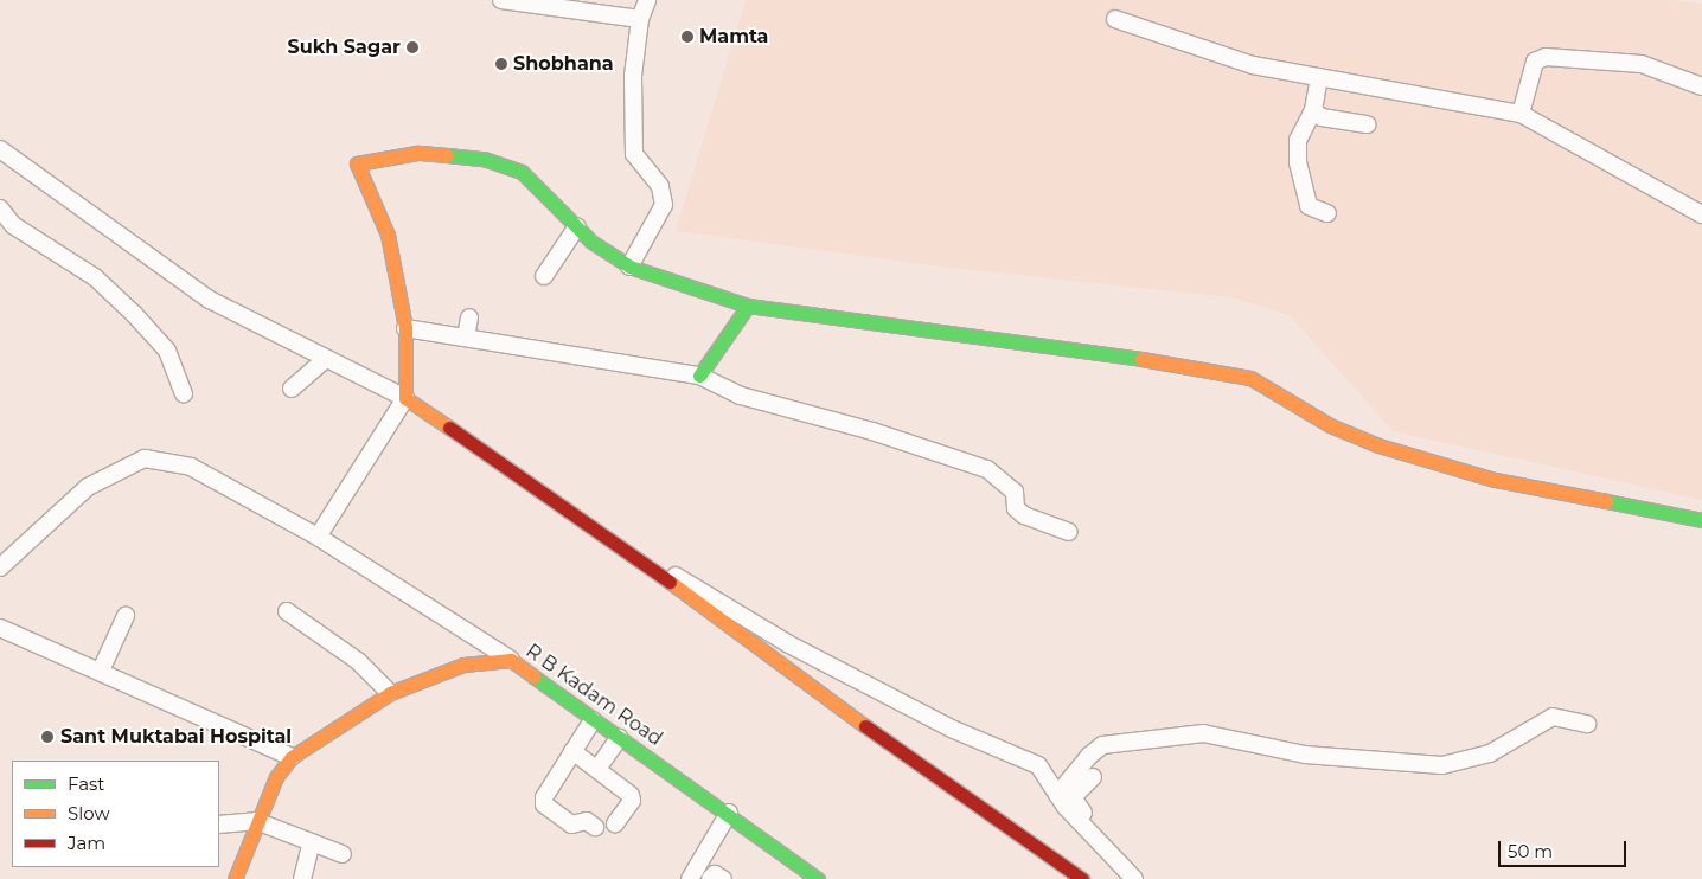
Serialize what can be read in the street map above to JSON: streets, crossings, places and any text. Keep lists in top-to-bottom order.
{
  "streets": {
    "street": ["R B Kadam Road"]
  },
  "places": [
    "Mamta",
    "Sukh Sagar",
    "Shobhana",
    "Sant Muktabai Hospital"
  ],
  "legend": ["Fast", "Slow", "Jam"],
  "scale_bar": "50 m"
}
